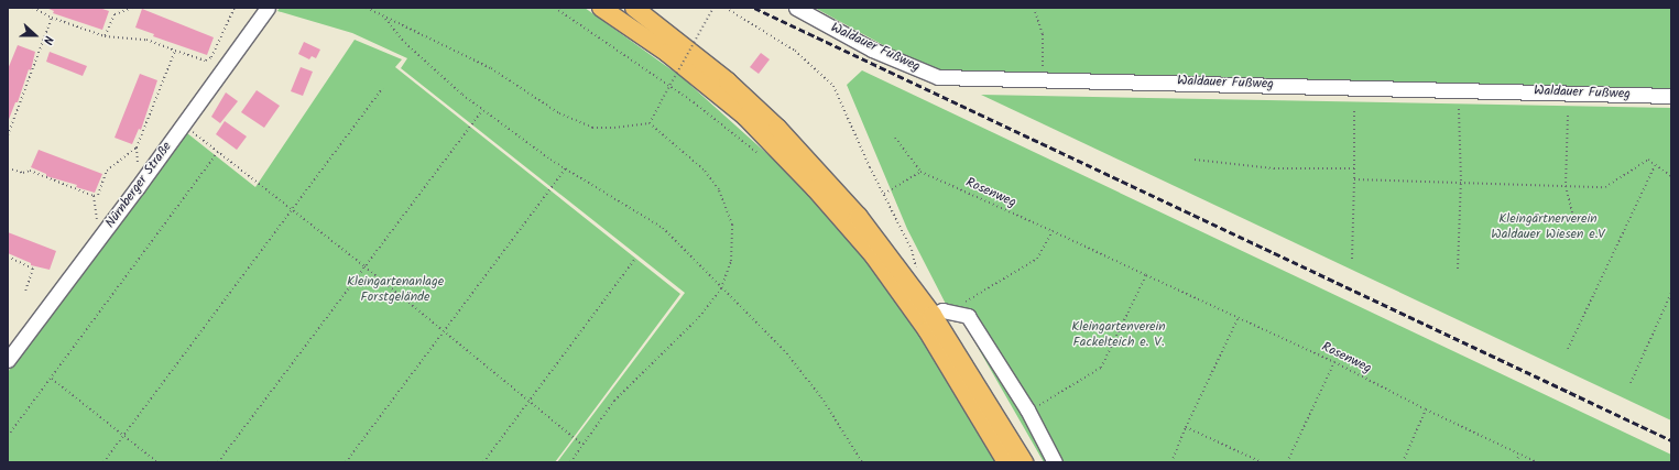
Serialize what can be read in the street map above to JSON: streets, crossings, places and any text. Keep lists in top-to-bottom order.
{
  "streets": {
    "street": ["Waldauer Fußweg", "Nürnberger Straße"],
    "path": ["Rosenweg"]
  },
  "parks": ["Kleingärtnerverein Waldauer Wiesen e.V", "Kleingartenanlage Forstgelände", "Kleingartenverein Fackelteich e. V."],
  "north": "right"
}
